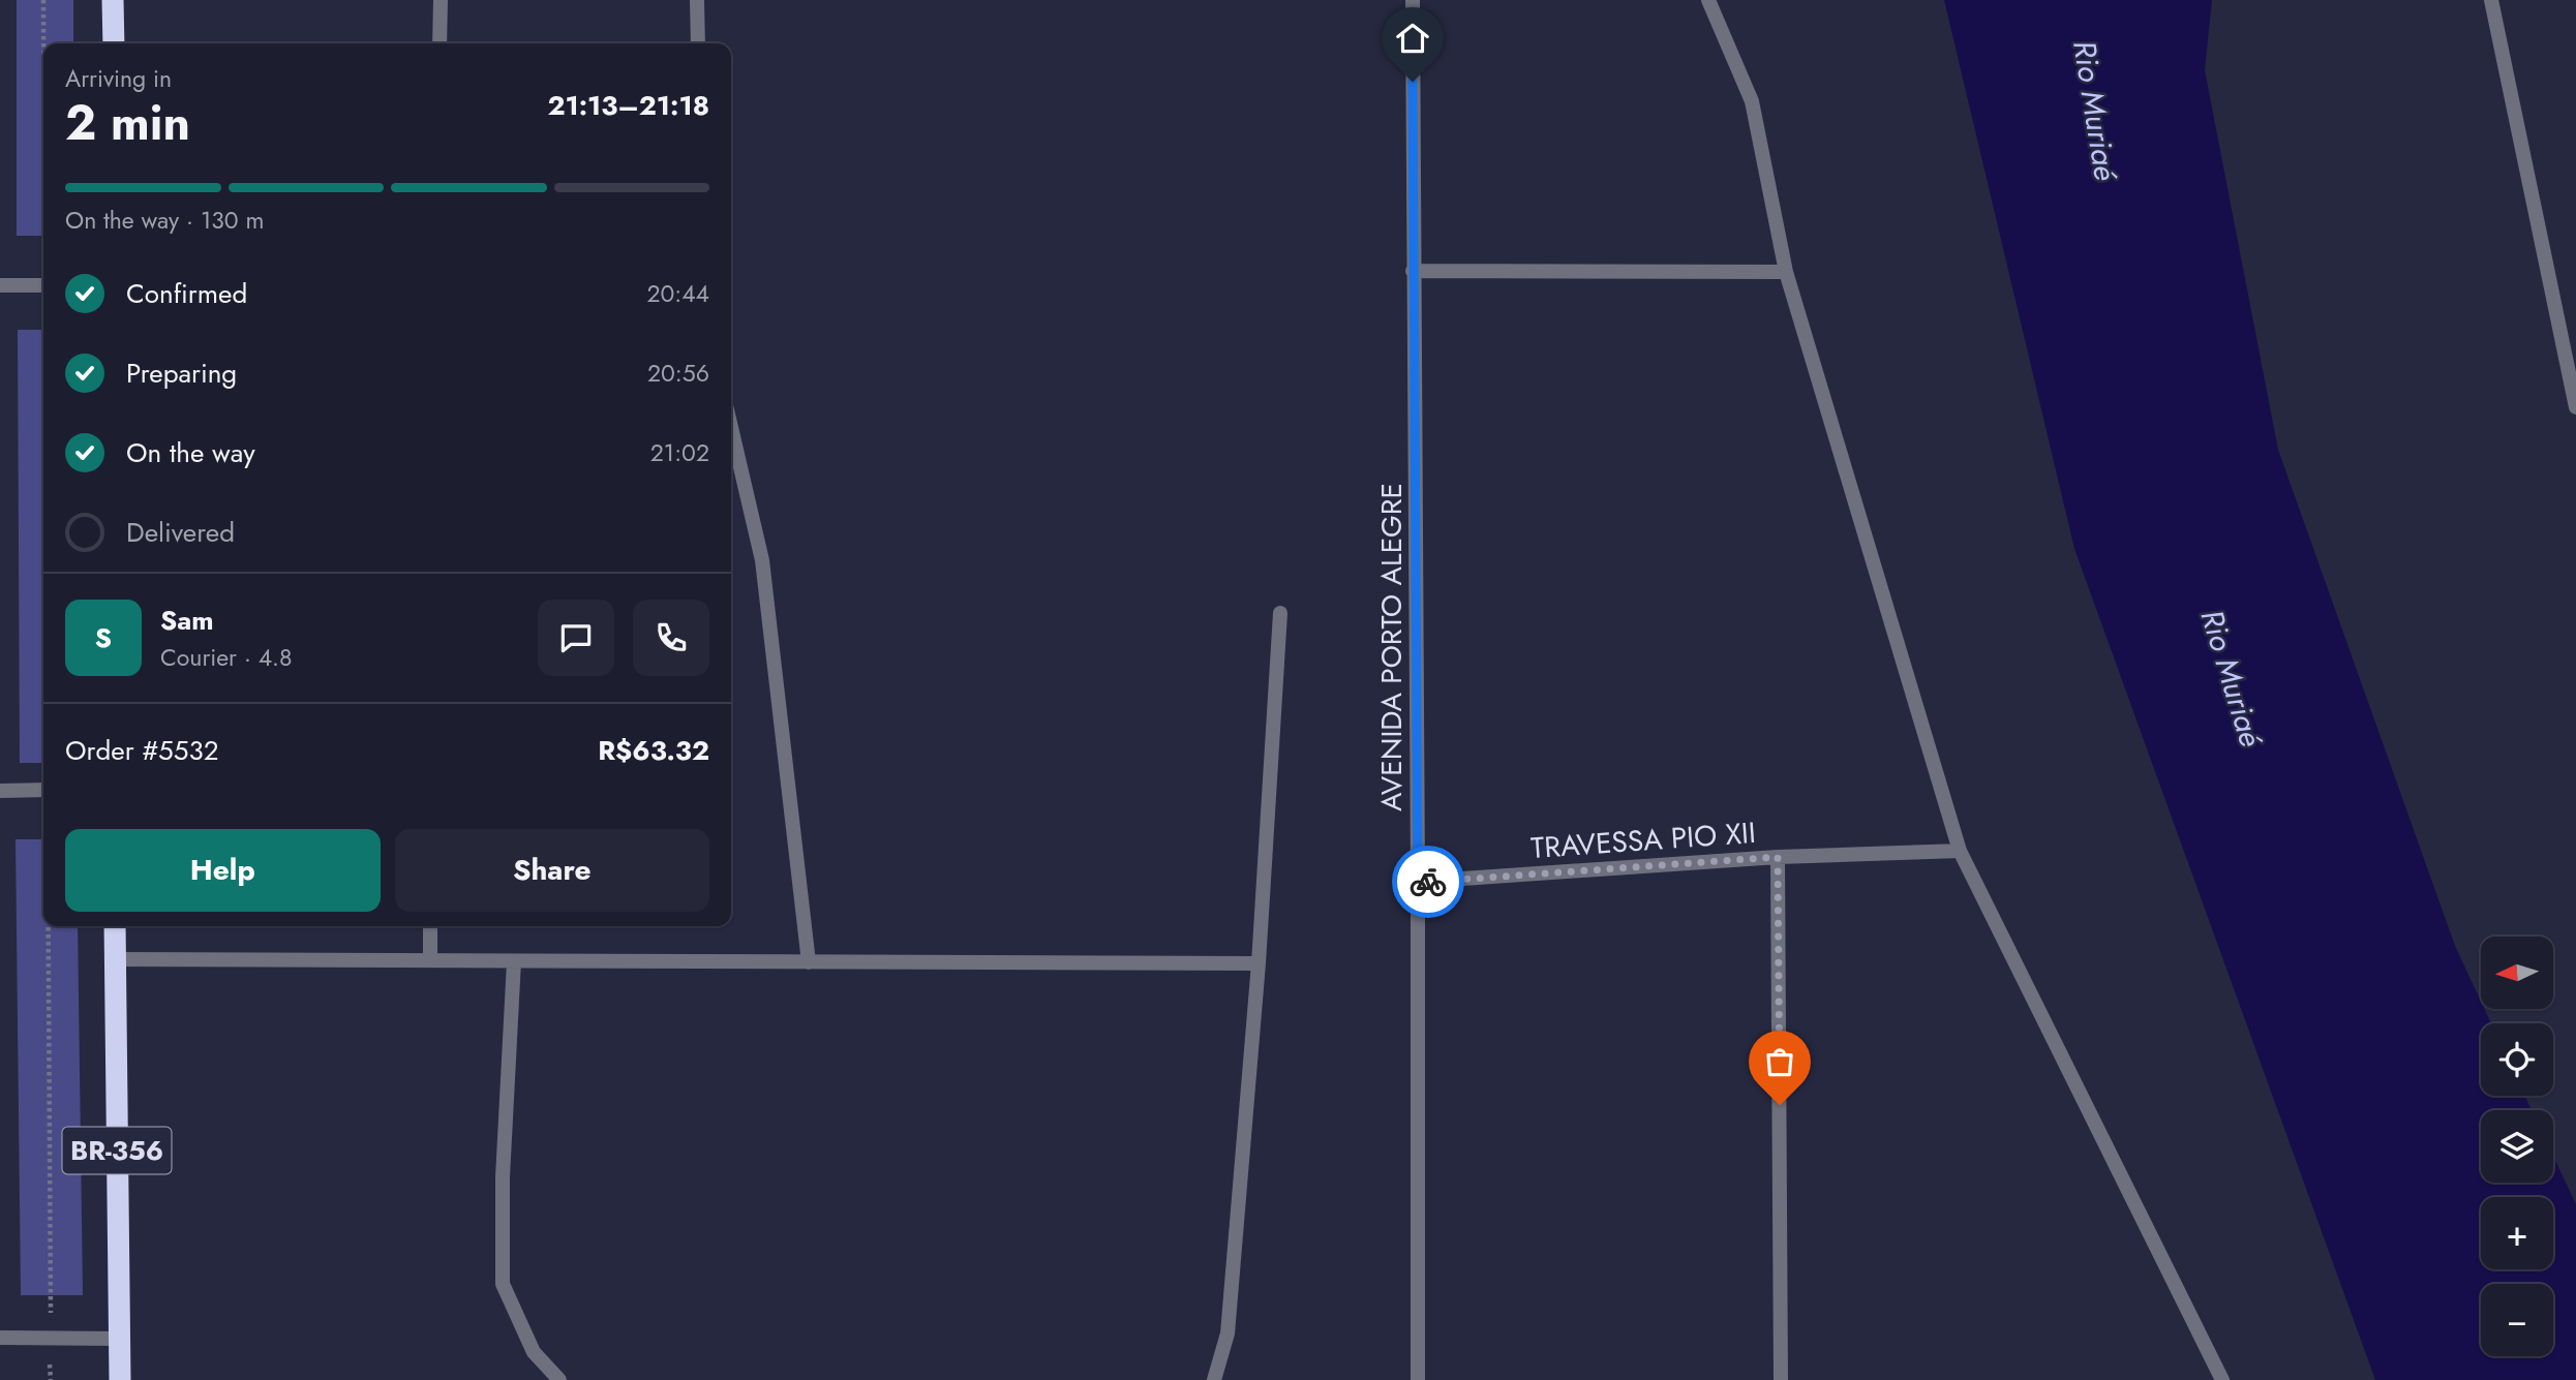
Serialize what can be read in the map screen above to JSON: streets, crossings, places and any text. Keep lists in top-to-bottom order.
{
  "streets": {
    "highway": ["BR-356"],
    "street": ["AVENIDA PORTO ALEGRE", "TRAVESSA PIO XII"]
  },
  "crossings": [
    ["AVENIDA PORTO ALEGRE", "TRAVESSA PIO XII"]
  ],
  "water": ["Rio Muriaé"],
  "north": "left",
  "page": {
    "heading": ["2 min", "Arriving in", "21:13–21:18"],
    "panel": [
      "Sam",
      "Courier · 4.8",
      "Order #5532",
      "R$63.32"
    ],
    "bar": "On the way · 130 m",
    "list": [
      ["Confirmed", "20:44"],
      ["Preparing", "20:56"],
      ["On the way", "21:02"],
      "Delivered"
    ],
    "round": "S",
    "buttons": ["Help", "Share"],
    "map_buttons": ["+", "−"]
  }
}
